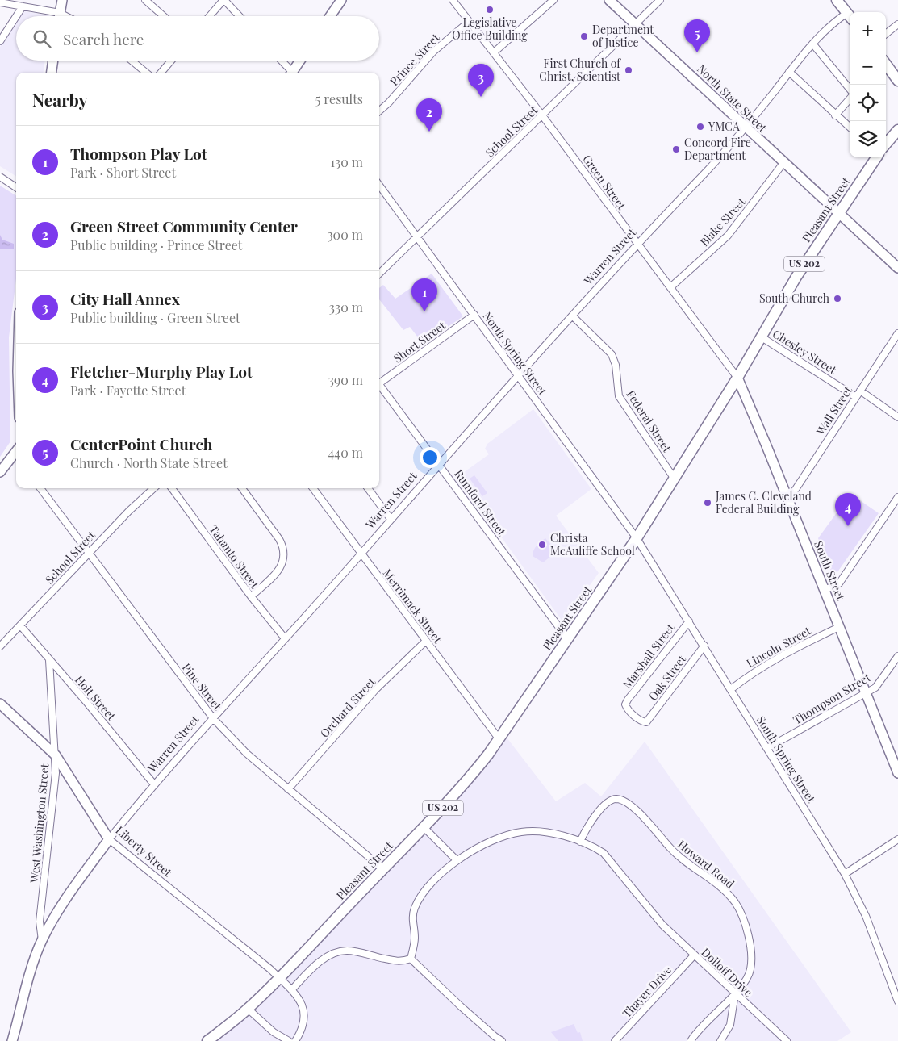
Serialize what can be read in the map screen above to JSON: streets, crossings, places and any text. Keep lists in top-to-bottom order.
{
  "streets": {
    "main road": ["Pleasant Street", "US 202"],
    "street": [
      "Prince Street",
      "North State Street",
      "School Street",
      "Green Street",
      "Blake Street",
      "Warren Street",
      "Short Street",
      "Chesley Street",
      "North Spring Street",
      "Wall Street",
      "Federal Street",
      "Rumford Street",
      "Tahanto Street",
      "South Street",
      "Merrimack Street",
      "Lincoln Street",
      "Marshall Street",
      "Oak Street",
      "Pine Street",
      "Holt Street",
      "Thompson Street",
      "Orchard Street",
      "South Spring Street",
      "West Washington Street",
      "Liberty Street",
      "Howard Road",
      "Dolloff Drive",
      "Thayer Drive"
    ]
  },
  "crossings": [
    ["Prince Street", "Green Street"],
    ["North State Street", "School Street"],
    ["North State Street", "Pleasant Street"],
    ["North State Street", "Blake Street"],
    ["North State Street", "Warren Street"],
    ["School Street", "Green Street"],
    ["School Street", "North Spring Street"],
    ["School Street", "Pine Street"],
    ["School Street", "Holt Street"],
    ["Green Street", "Pleasant Street"],
    ["Green Street", "Blake Street"],
    ["Green Street", "Warren Street"],
    ["Green Street", "South Street"],
    ["Pleasant Street", "Chesley Street"],
    ["Pleasant Street", "North Spring Street"],
    ["Pleasant Street", "Federal Street"],
    ["Pleasant Street", "Rumford Street"],
    ["Pleasant Street", "South Street"],
    ["Pleasant Street", "Merrimack Street"],
    ["Pleasant Street", "Pine Street"],
    ["Pleasant Street", "South Spring Street"],
    ["Pleasant Street", "Liberty Street"],
    ["Warren Street", "North Spring Street"],
    ["Warren Street", "Federal Street"],
    ["Warren Street", "Rumford Street"],
    ["Warren Street", "Tahanto Street"],
    ["Warren Street", "Merrimack Street"],
    ["Warren Street", "Pine Street"],
    ["Warren Street", "Holt Street"],
    ["Warren Street", "West Washington Street"],
    ["Warren Street", "Liberty Street"],
    ["Short Street", "North Spring Street"],
    ["Chesley Street", "Wall Street"],
    ["North Spring Street", "South Spring Street"],
    ["Wall Street", "South Street"],
    ["South Street", "Lincoln Street"],
    ["South Street", "Thompson Street"],
    ["Merrimack Street", "Orchard Street"],
    ["Lincoln Street", "South Spring Street"],
    ["Marshall Street", "Oak Street"],
    ["Marshall Street", "South Spring Street"],
    ["Oak Street", "South Spring Street"],
    ["Pine Street", "Orchard Street"],
    ["Holt Street", "West Washington Street"],
    ["Thompson Street", "South Spring Street"],
    ["West Washington Street", "Liberty Street"],
    ["Howard Road", "Dolloff Drive"],
    ["Dolloff Drive", "Thayer Drive"]
  ],
  "places": [
    "Legislative Office Building",
    "Department of Justice",
    "First Church of Christ, Scientist",
    "YMCA",
    "Concord Fire Department",
    "South Church",
    "James C. Cleveland Federal Building",
    "Christa McAuliffe School"
  ],
  "page": {
    "map_buttons": ["+", "−"],
    "search": "Search here",
    "pins": [
      "5",
      "3",
      "2",
      "1",
      "4"
    ],
    "heading": ["Nearby", "5 results"],
    "list": [
      {
        "mark": "1",
        "name": "Thompson Play Lot",
        "note": "Park · Short Street",
        "value": "130 m"
      },
      {
        "mark": "2",
        "name": "Green Street Community Center",
        "note": "Public building · Prince Street",
        "value": "300 m"
      },
      {
        "mark": "3",
        "name": "City Hall Annex",
        "note": "Public building · Green Street",
        "value": "330 m"
      },
      {
        "mark": "4",
        "name": "Fletcher-Murphy Play Lot",
        "note": "Park · Fayette Street",
        "value": "390 m"
      },
      {
        "mark": "5",
        "name": "CenterPoint Church",
        "note": "Church · North State Street",
        "value": "440 m"
      }
    ]
  }
}
